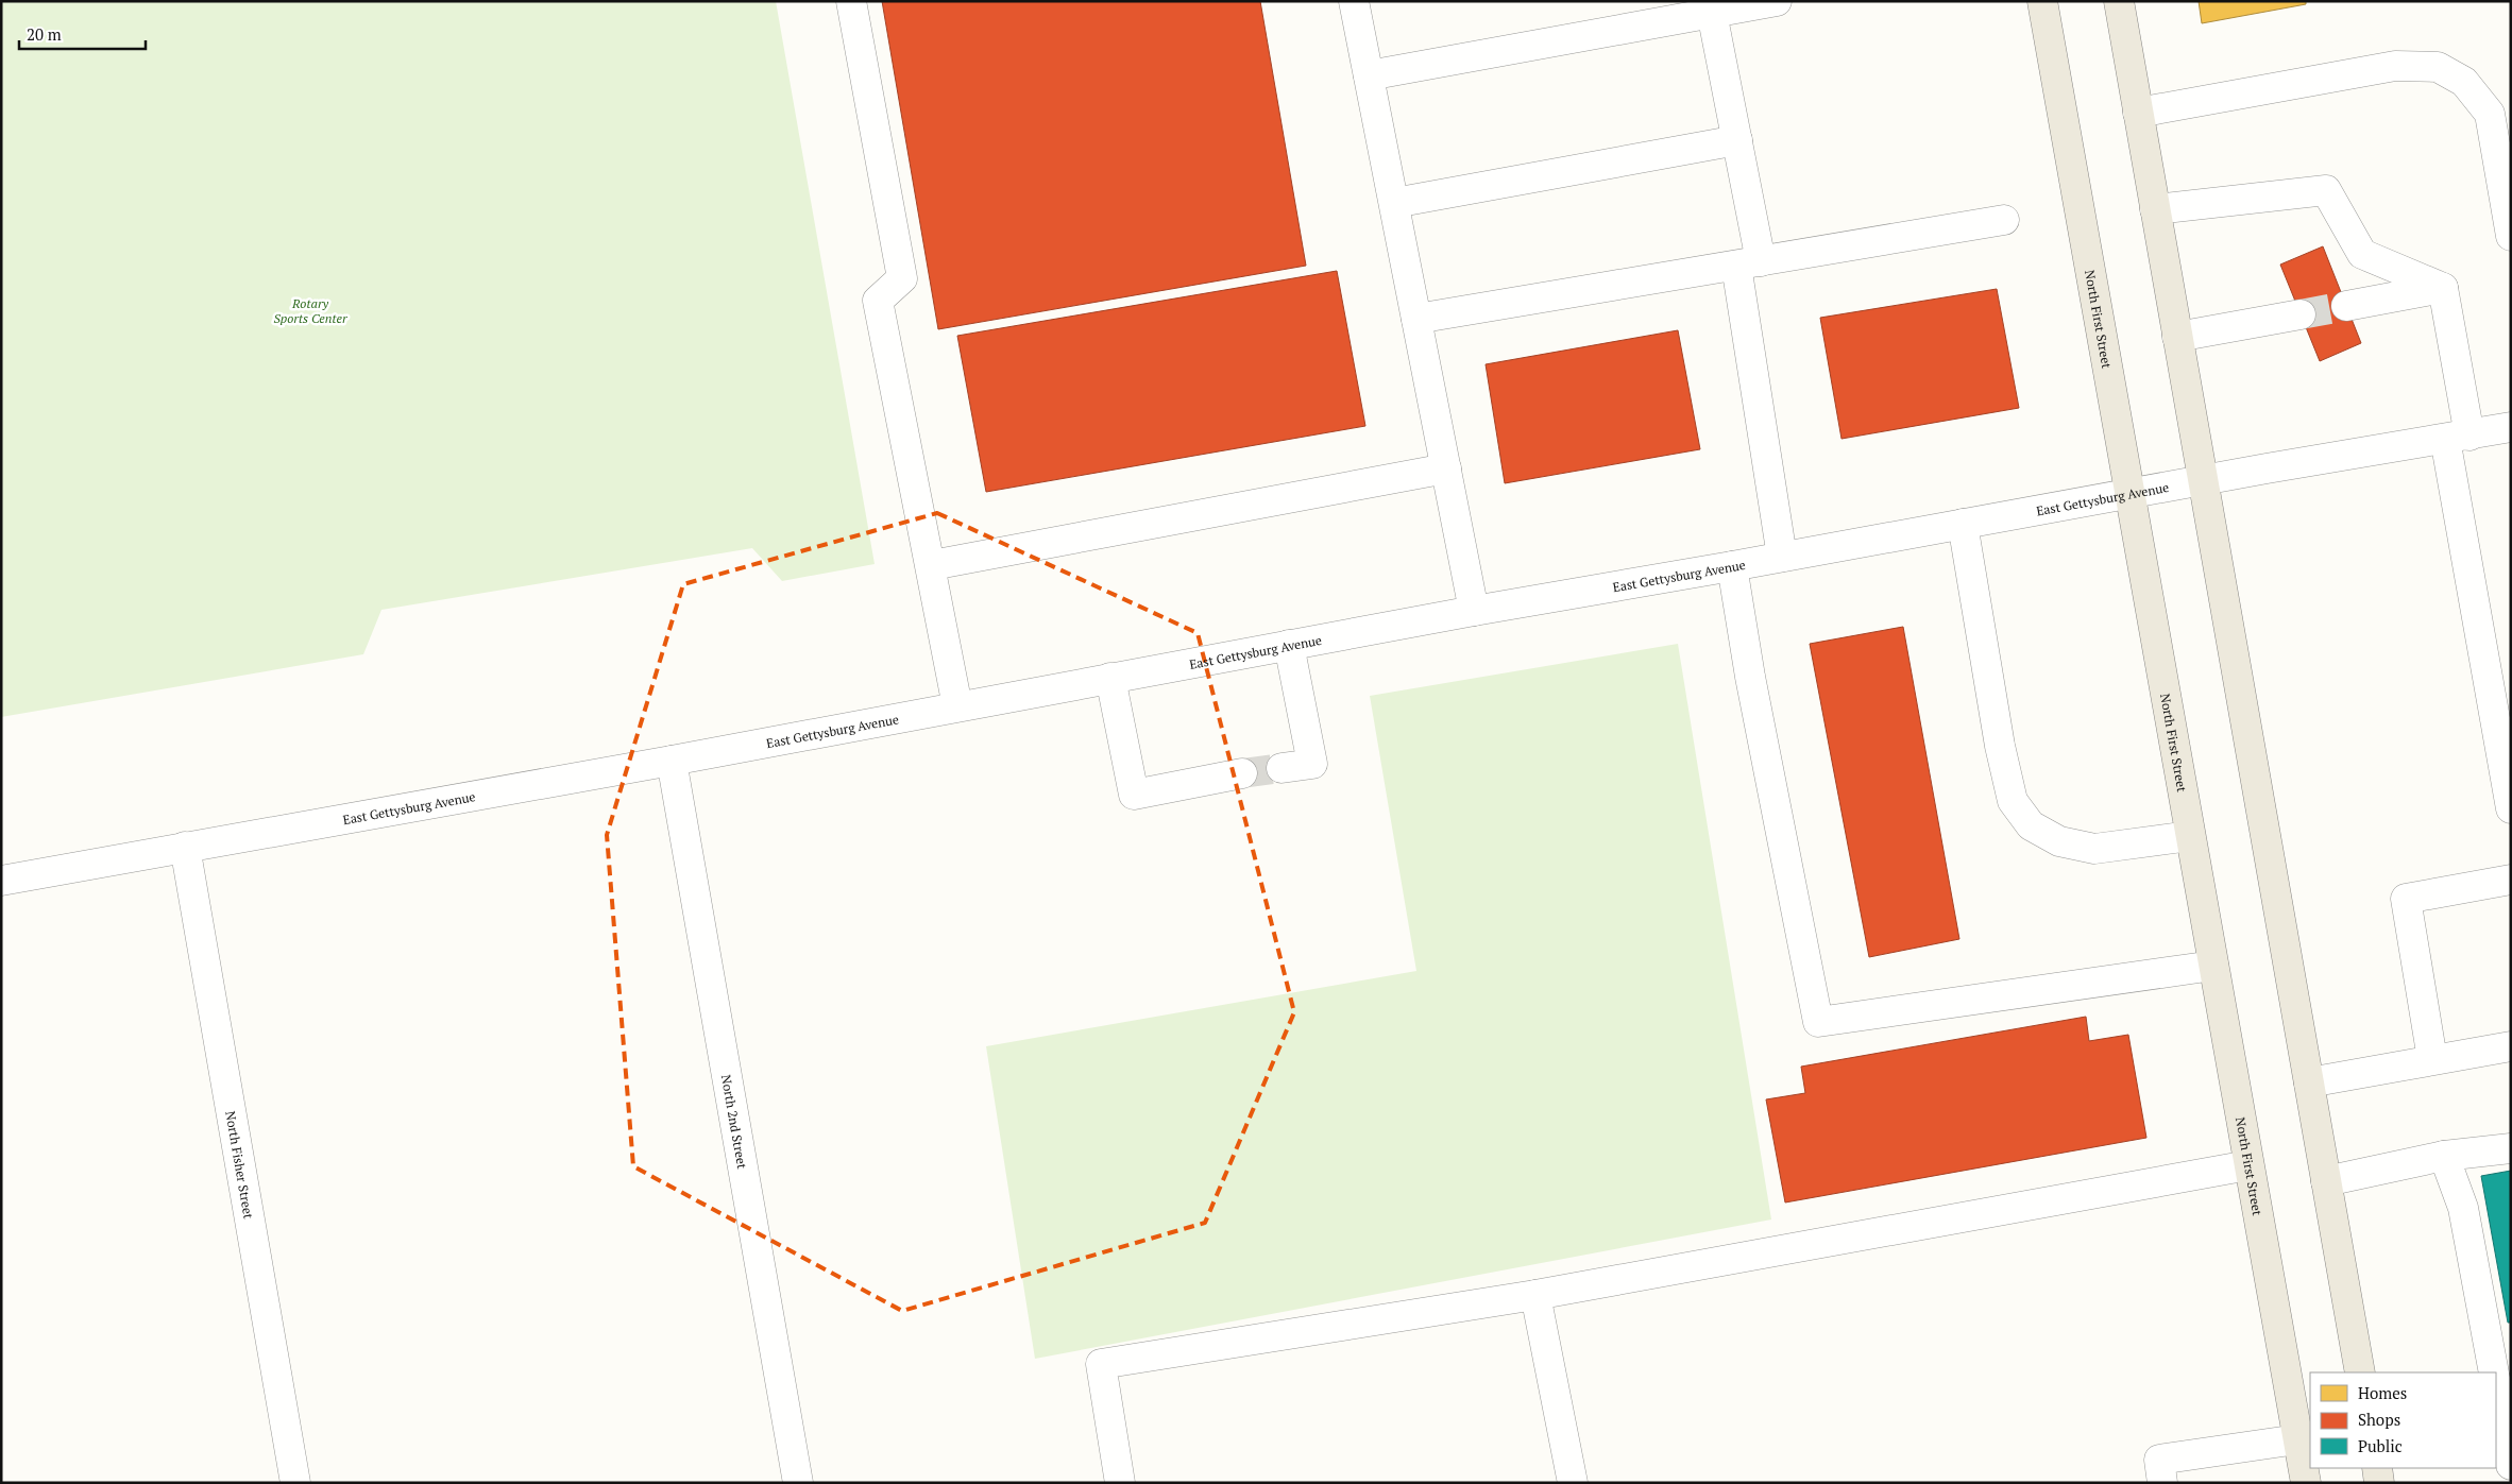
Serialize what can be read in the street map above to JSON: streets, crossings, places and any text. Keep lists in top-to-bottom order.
{
  "streets": {
    "main road": ["North First Street"],
    "street": ["East Gettysburg Avenue", "North 2nd Street", "North Fisher Street"]
  },
  "crossings": [
    ["North First Street", "East Gettysburg Avenue"],
    ["East Gettysburg Avenue", "North 2nd Street"],
    ["East Gettysburg Avenue", "North Fisher Street"]
  ],
  "parks": ["Rotary Sports Center"],
  "legend": ["Homes", "Shops", "Public"],
  "scale_bar": "20 m"
}
